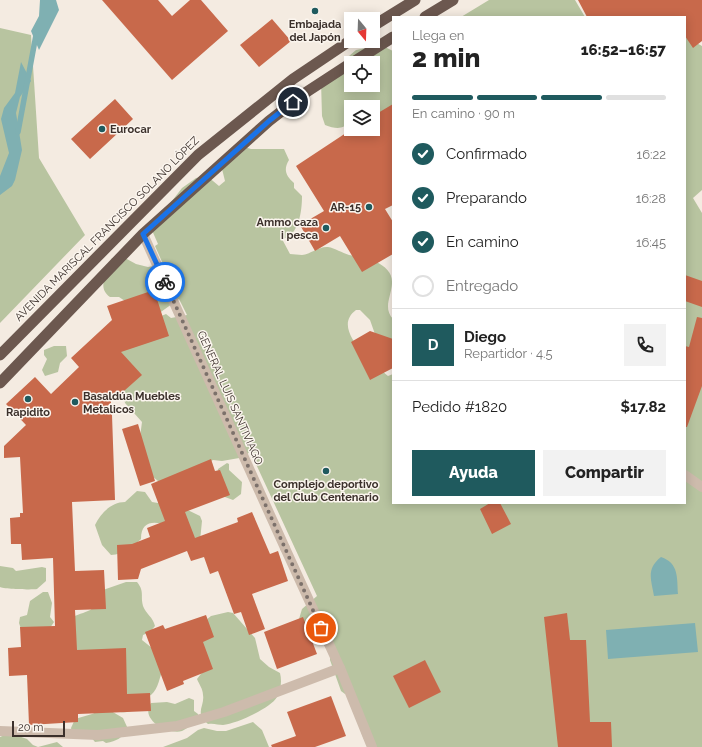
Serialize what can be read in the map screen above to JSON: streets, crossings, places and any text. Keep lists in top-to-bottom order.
{
  "streets": {
    "highway": ["AVENIDA MARISCAL FRANCISCO SOLANO LÓPEZ"],
    "street": ["GENERAL LUIS SANTIVIAGO"]
  },
  "places": [
    "Embajada del Japón",
    "Eurocar",
    "AR-15",
    "Ammo caza i pesca",
    "Rapidito",
    "Basaldúa Muebles Metalicos",
    "Complejo deportivo del Club Centenario"
  ],
  "scale_bar": "20 m",
  "north": "bottom",
  "page": {
    "heading": ["2 min", "Llega en", "16:52–16:57"],
    "panel": [
      "Diego",
      "Repartidor · 4.5",
      "Pedido #1820",
      "$17.82"
    ],
    "bar": "En camino · 90 m",
    "list": [
      ["Confirmado", "16:22"],
      ["Preparando", "16:28"],
      ["En camino", "16:45"],
      "Entregado"
    ],
    "round": "D",
    "buttons": ["Ayuda", "Compartir"],
    "scale": "20 m"
  }
}
